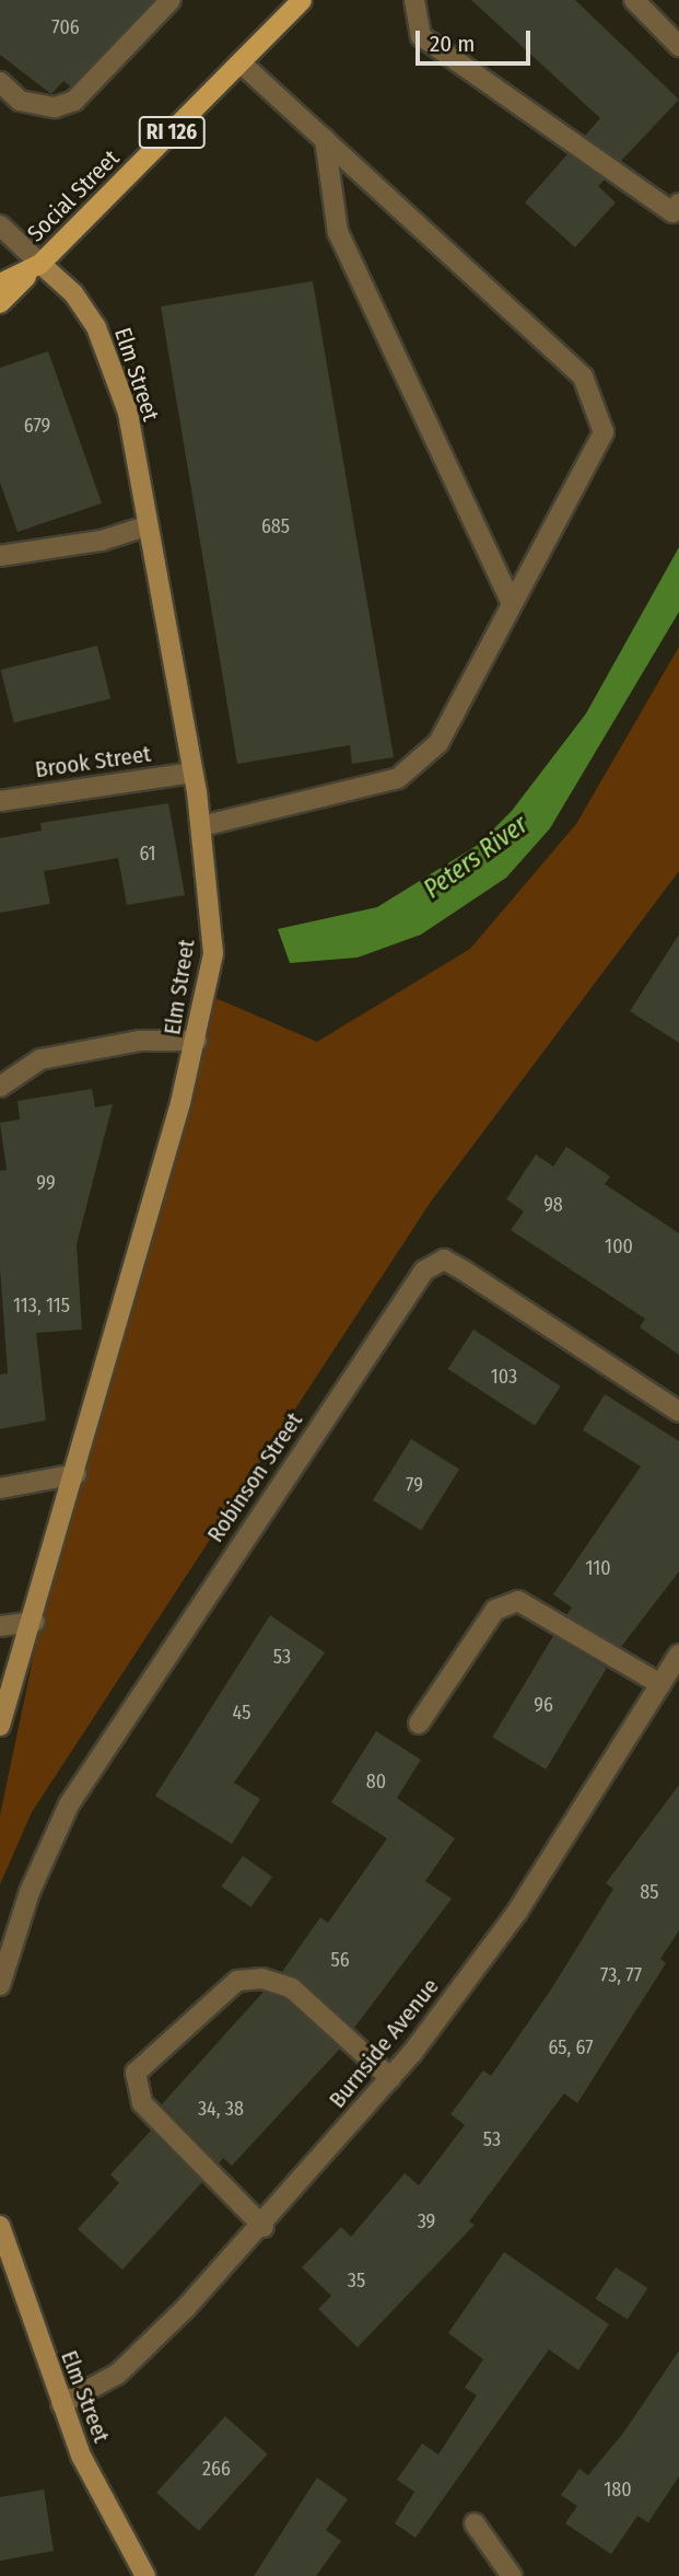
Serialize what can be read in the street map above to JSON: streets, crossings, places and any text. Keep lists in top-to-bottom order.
{
  "streets": {
    "main road": ["RI 126", "Social Street"],
    "street": [
      "Elm Street",
      "Brook Street",
      "Robinson Street",
      "Burnside Avenue"
    ]
  },
  "crossings": [
    ["RI 126", "Social Street"],
    ["RI 126", "Elm Street"],
    ["Social Street", "Elm Street"],
    ["Elm Street", "Brook Street"],
    ["Elm Street", "Burnside Avenue"]
  ],
  "water": ["Peters River"],
  "house_numbers": [
    "706",
    "679",
    "685",
    "61",
    "99",
    "98",
    "100",
    "113, 115",
    "103",
    "79",
    "110",
    "53",
    "96",
    "45",
    "80",
    "85",
    "56",
    "73, 77",
    "65, 67",
    "34, 38",
    "53",
    "39",
    "35",
    "266",
    "180"
  ],
  "scale_bar": "20 m"
}
